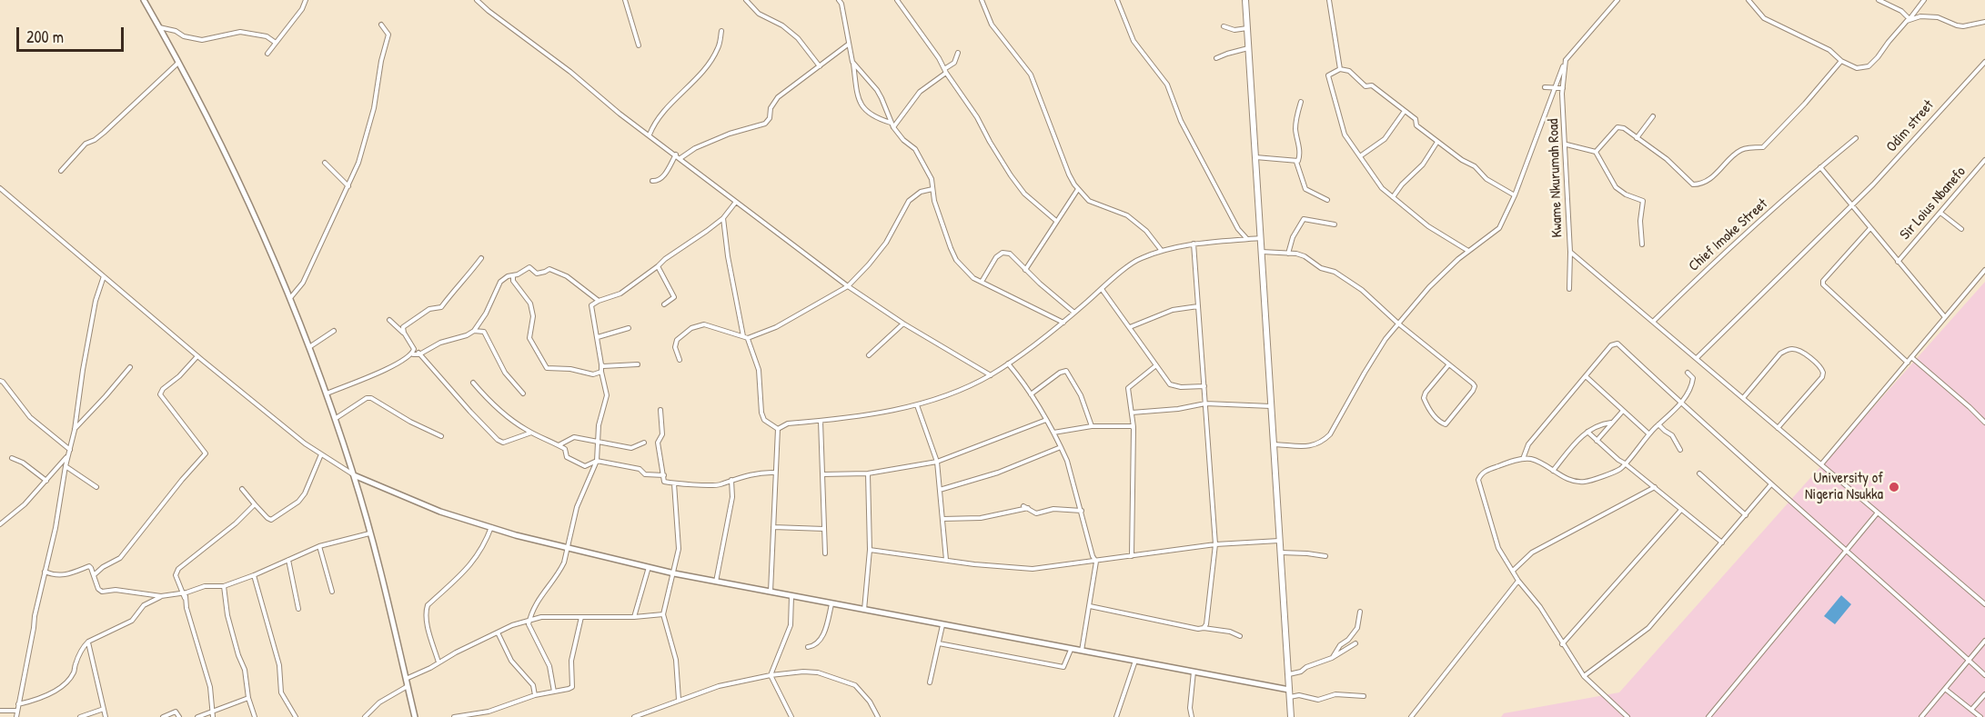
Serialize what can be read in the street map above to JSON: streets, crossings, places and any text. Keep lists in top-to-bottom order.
{
  "streets": {
    "street": [
      "Odim street",
      "Kwame Nkurumah Road",
      "Sir Loius Nbanefo",
      "Chief Imoke Street"
    ]
  },
  "crossings": [
    ["Odim street", "Kwame Nkurumah Road"],
    ["Kwame Nkurumah Road", "Chief Imoke Street"]
  ],
  "places": ["University of Nigeria Nsukka"],
  "scale_bar": "200 m"
}
